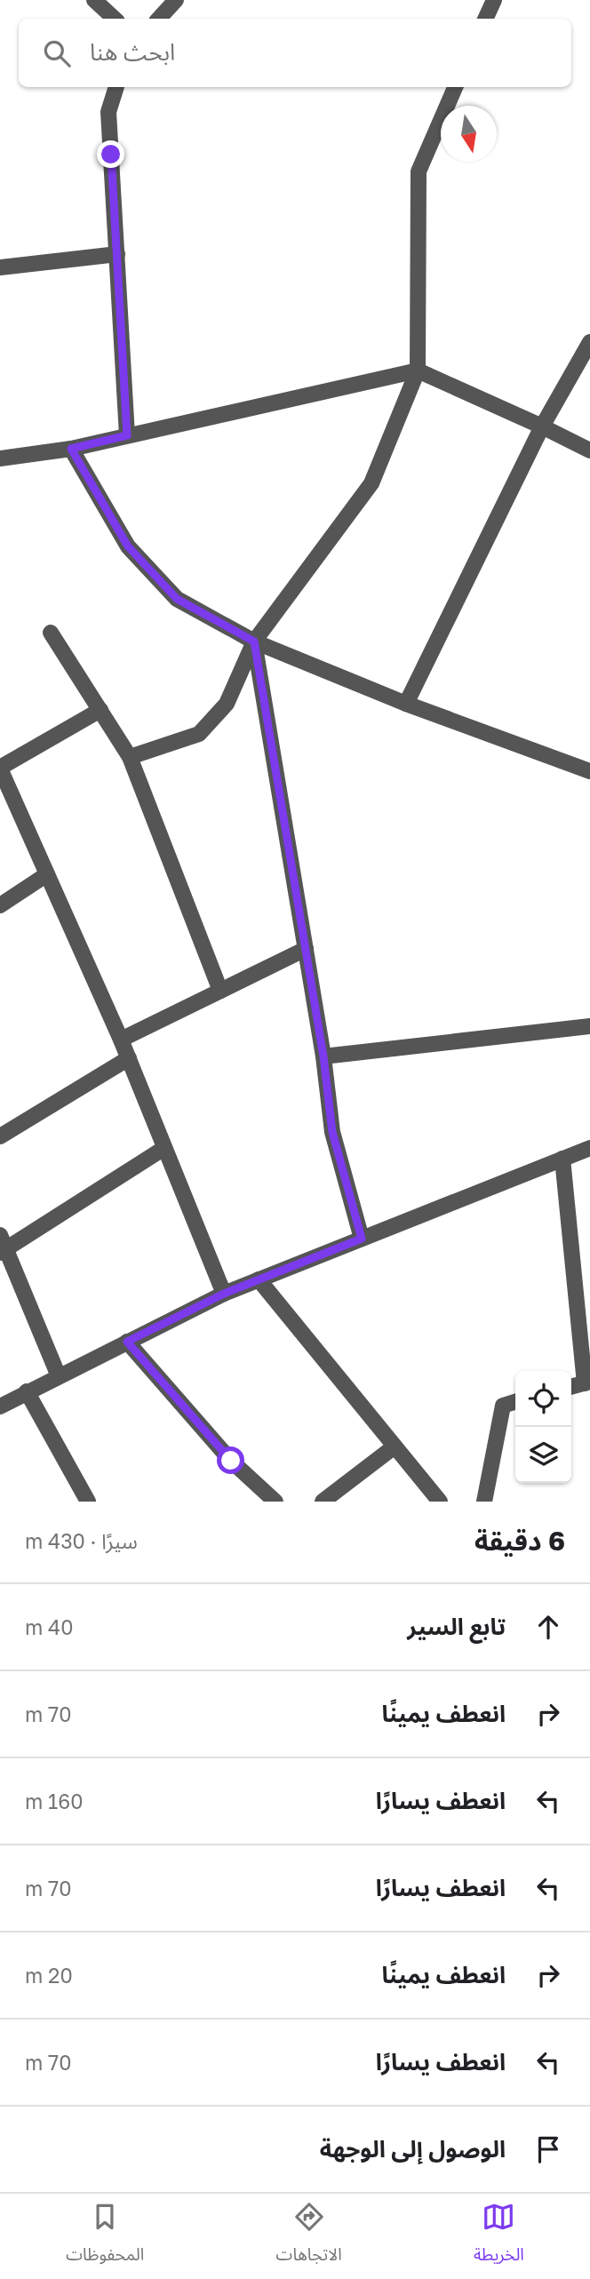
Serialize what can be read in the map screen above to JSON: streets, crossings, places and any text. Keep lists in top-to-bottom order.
{
  "north": "bottom",
  "page": {
    "search": "ابحث هنا",
    "heading": ["6 دقيقة", "سيرًا · 430 m"],
    "list": [
      ["تابع السير", "40 m"],
      ["انعطف يمينًا", "70 m"],
      ["انعطف يسارًا", "160 m"],
      ["انعطف يسارًا", "70 m"],
      ["انعطف يمينًا", "20 m"],
      ["انعطف يسارًا", "70 m"],
      "الوصول إلى الوجهة"
    ],
    "nav": ["الخريطة", "الاتجاهات", "المحفوظات"]
  }
}
